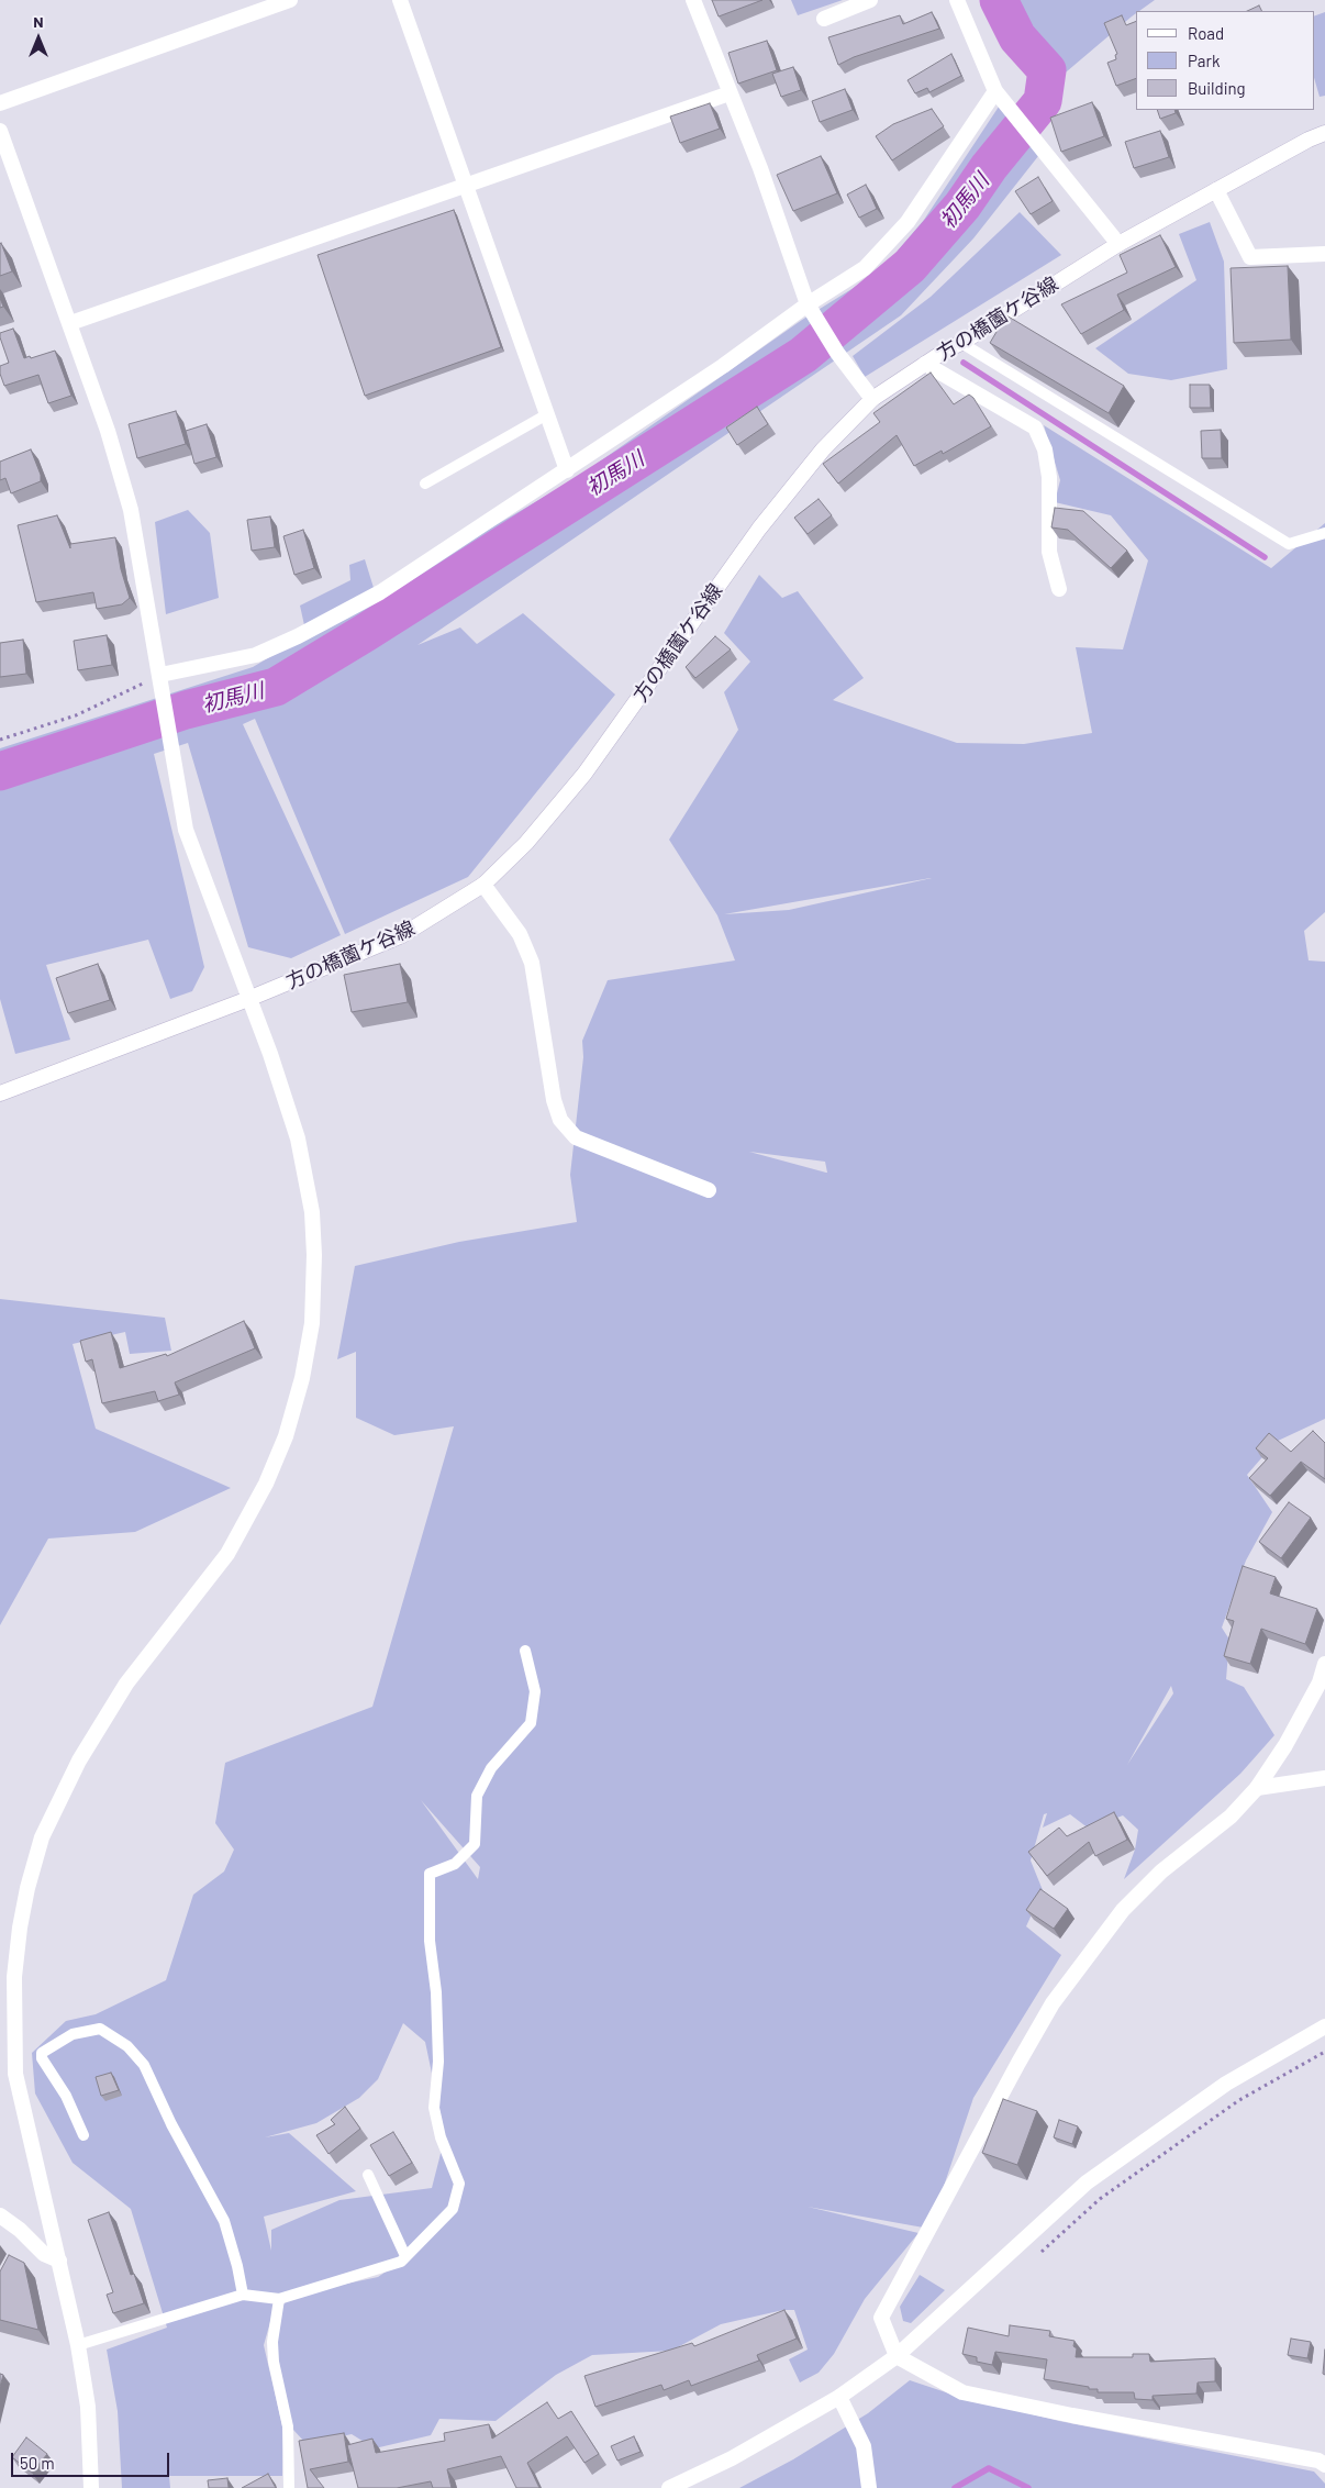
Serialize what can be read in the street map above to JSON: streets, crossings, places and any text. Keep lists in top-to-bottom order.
{
  "streets": {
    "street": ["方の橋薗ケ谷線"]
  },
  "water": ["初馬川"],
  "legend": ["Road", "Park", "Building"],
  "scale_bar": "50 m",
  "north": "top"
}
